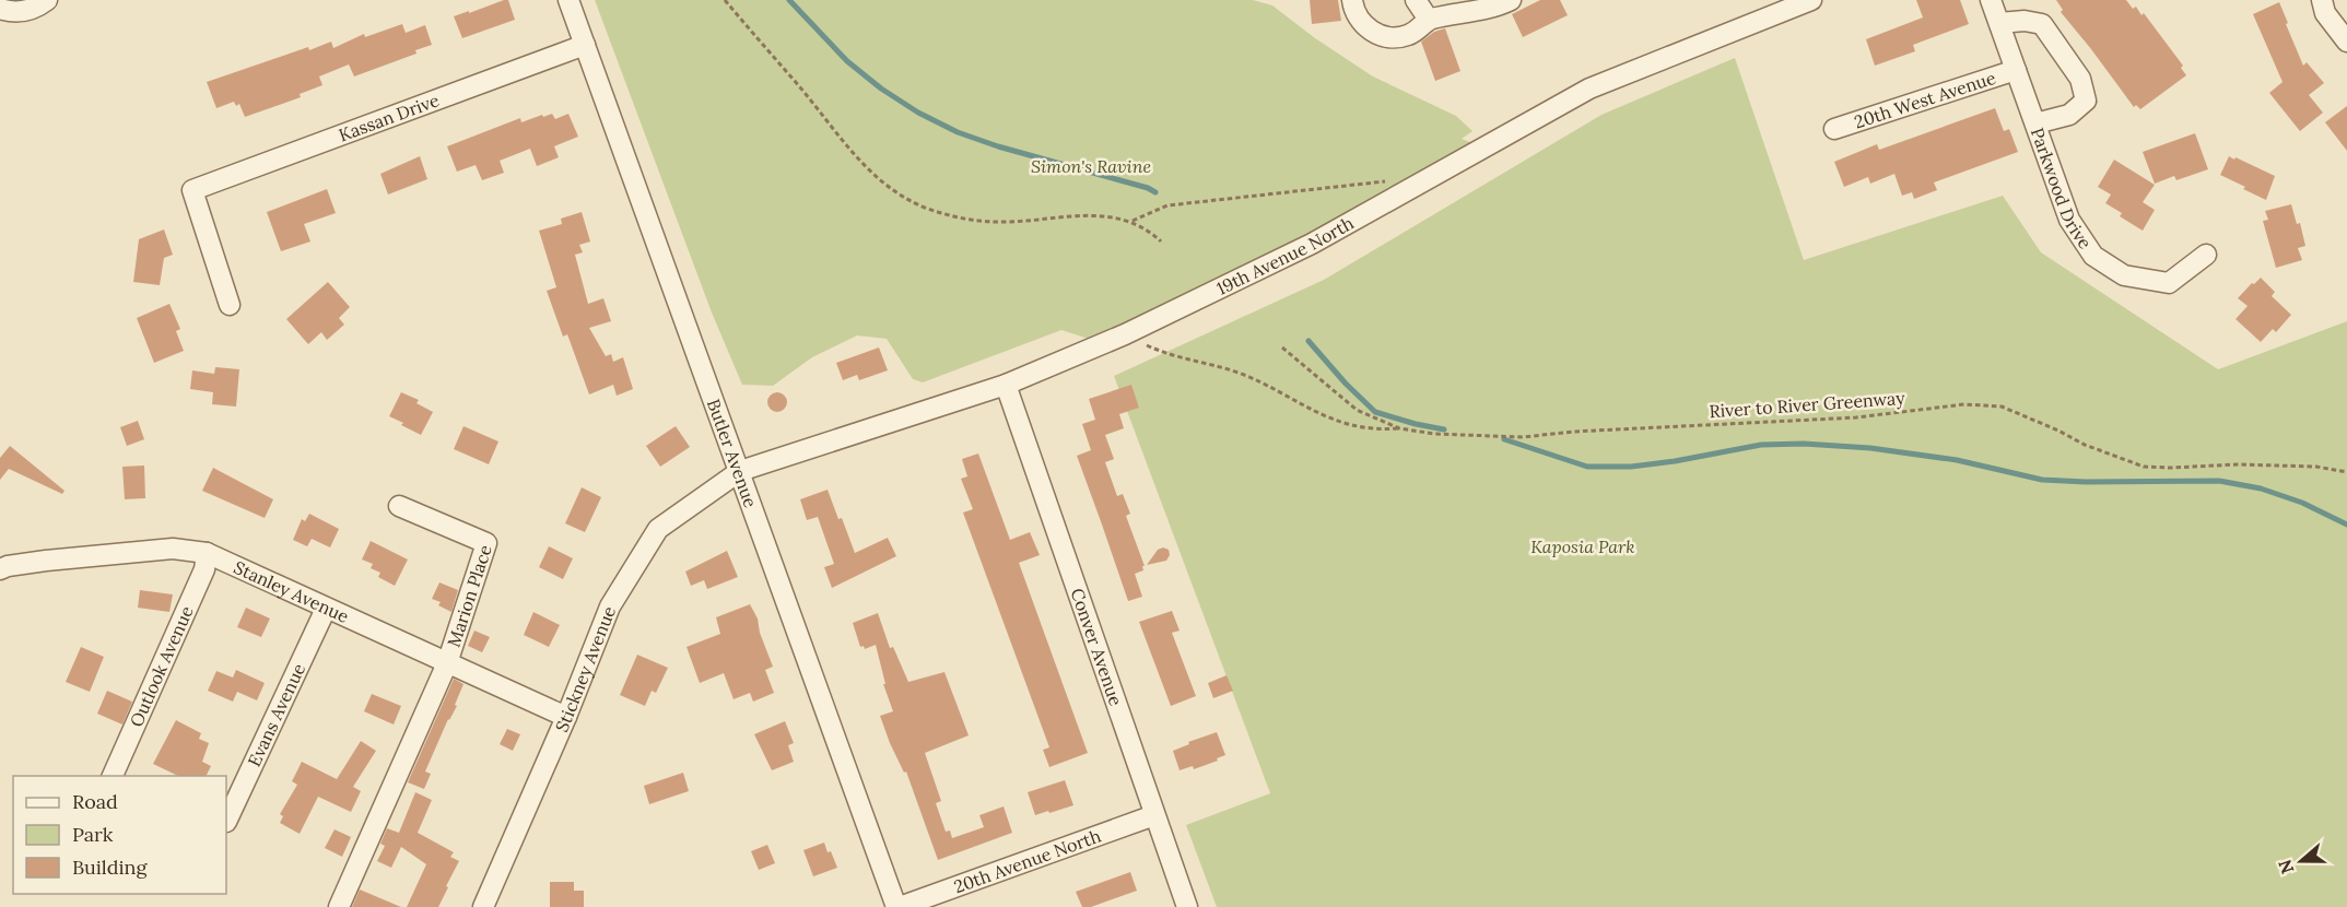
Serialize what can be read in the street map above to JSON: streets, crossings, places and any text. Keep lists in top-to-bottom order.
{
  "streets": {
    "street": [
      "20th West Avenue",
      "Kassan Drive",
      "Parkwood Drive",
      "19th Avenue North",
      "Butler Avenue",
      "Stanley Avenue",
      "Marion Place",
      "Conver Avenue",
      "Outlook Avenue",
      "Stickney Avenue",
      "Evans Avenue",
      "20th Avenue North"
    ],
    "path": ["River to River Greenway"]
  },
  "crossings": [
    ["20th West Avenue", "Parkwood Drive"],
    ["Kassan Drive", "Butler Avenue"],
    ["19th Avenue North", "Butler Avenue"],
    ["19th Avenue North", "Conver Avenue"],
    ["19th Avenue North", "Stickney Avenue"],
    ["Butler Avenue", "Stickney Avenue"],
    ["Butler Avenue", "20th Avenue North"],
    ["Stanley Avenue", "Marion Place"],
    ["Stanley Avenue", "Outlook Avenue"],
    ["Stanley Avenue", "Stickney Avenue"],
    ["Stanley Avenue", "Evans Avenue"],
    ["Conver Avenue", "20th Avenue North"]
  ],
  "parks": ["Simon's Ravine", "Kaposia Park"],
  "legend": ["Road", "Park", "Building"],
  "north": "left"
}
